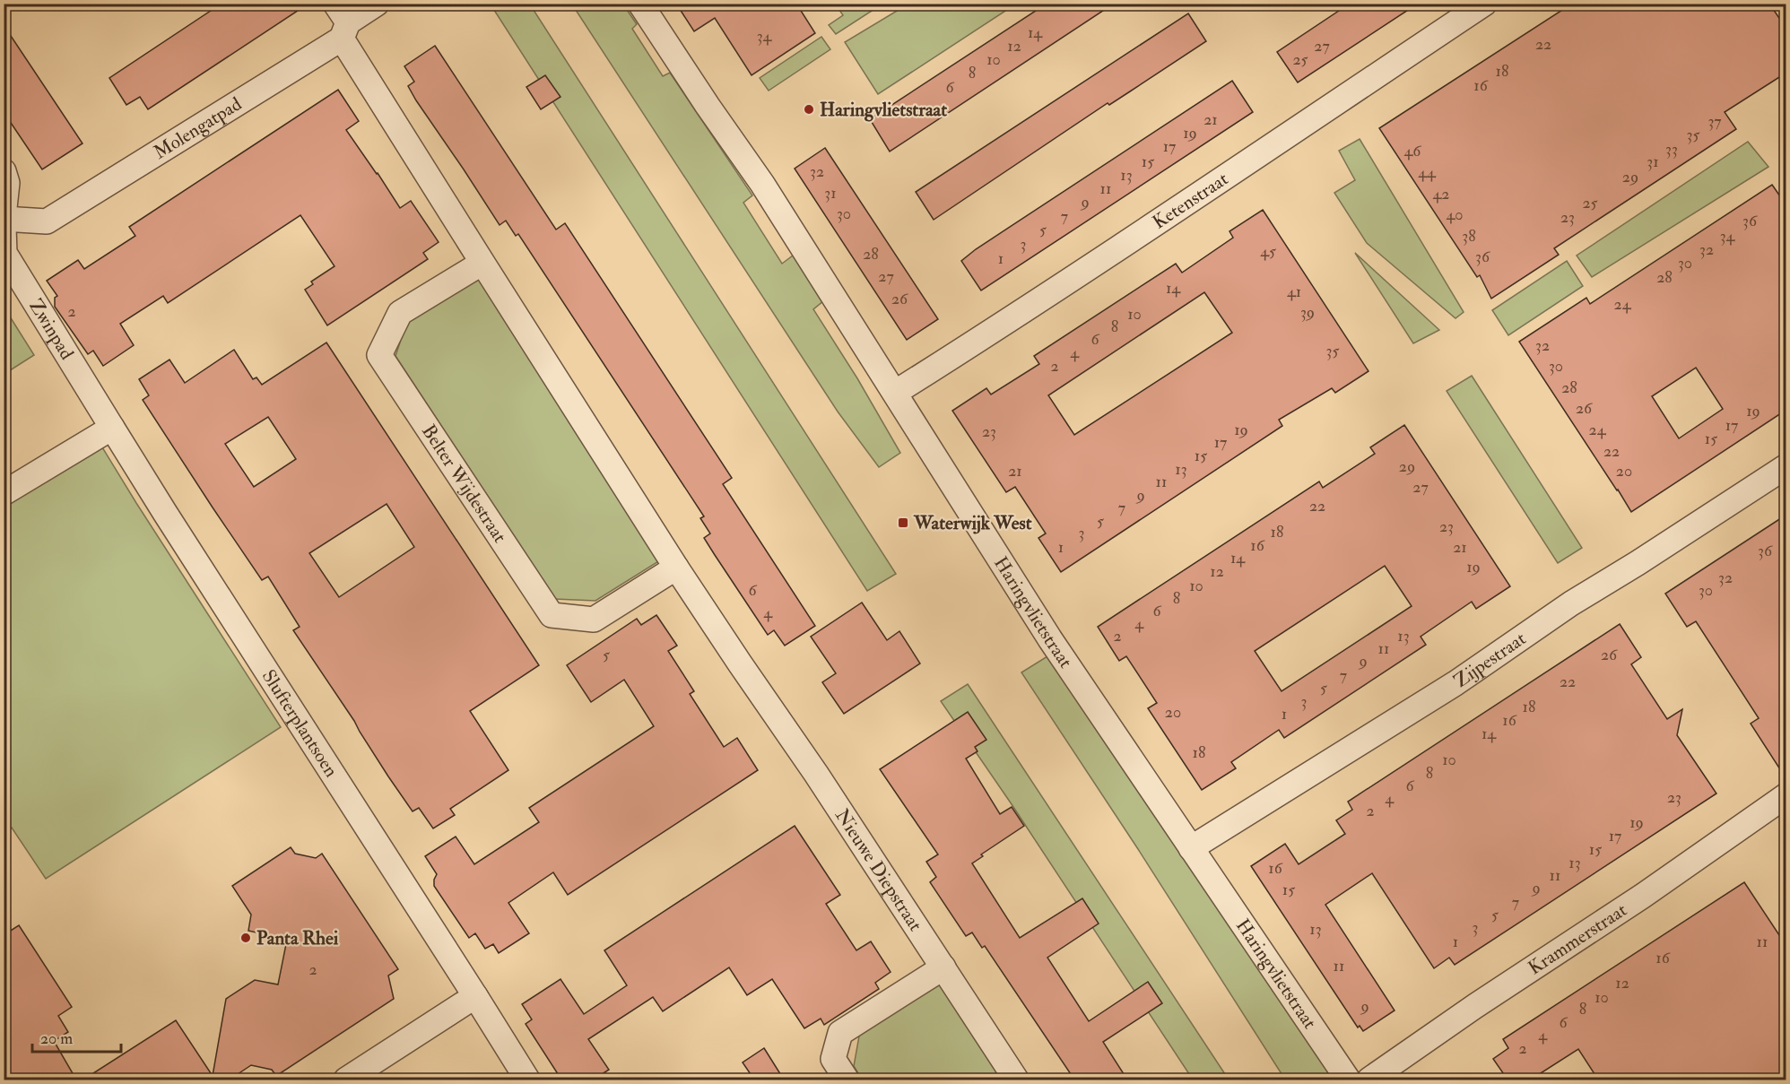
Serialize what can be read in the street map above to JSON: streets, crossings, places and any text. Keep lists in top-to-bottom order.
{
  "streets": {
    "street": [
      "Molengatpad",
      "Ketenstraat",
      "Zwinpad",
      "Belter Wijdestraat",
      "Haringvlietstraat",
      "Zijpestraat",
      "Slufterplantsoen",
      "Nieuwe Diepstraat",
      "Krammerstraat"
    ]
  },
  "crossings": [
    ["Ketenstraat", "Haringvlietstraat"],
    ["Zwinpad", "Slufterplantsoen"],
    ["Belter Wijdestraat", "Nieuwe Diepstraat"],
    ["Haringvlietstraat", "Zijpestraat"]
  ],
  "places": {
    "other": ["Haringvlietstraat", "Panta Rhei"],
    "transit": ["Waterwijk West"]
  },
  "house_numbers": [
    "14",
    "34",
    "22",
    "12",
    "27",
    "10",
    "25",
    "18",
    "8",
    "16",
    "6",
    "21",
    "37",
    "19",
    "35",
    "17",
    "33",
    "46",
    "15",
    "31",
    "32",
    "44",
    "13",
    "29",
    "11",
    "31",
    "42",
    "9",
    "25",
    "30",
    "40",
    "7",
    "23",
    "36",
    "5",
    "38",
    "34",
    "3",
    "32",
    "45",
    "28",
    "36",
    "1",
    "30",
    "27",
    "28",
    "14",
    "41",
    "26",
    "24",
    "2",
    "39",
    "10",
    "8",
    "6",
    "32",
    "35",
    "4",
    "2",
    "30",
    "28",
    "26",
    "19",
    "17",
    "19",
    "24",
    "23",
    "15",
    "17",
    "22",
    "15",
    "29",
    "13",
    "21",
    "20",
    "11",
    "27",
    "9",
    "22",
    "7",
    "5",
    "23",
    "18",
    "3",
    "16",
    "1",
    "21",
    "36",
    "14",
    "19",
    "12",
    "32",
    "10",
    "6",
    "30",
    "8",
    "6",
    "4",
    "4",
    "2",
    "13",
    "11",
    "5",
    "26",
    "9",
    "7",
    "22",
    "5",
    "3",
    "18",
    "20",
    "1",
    "16",
    "14",
    "18",
    "10",
    "8",
    "6",
    "23",
    "4",
    "2",
    "19",
    "17",
    "15",
    "13",
    "16",
    "11",
    "9",
    "15",
    "7",
    "5",
    "3",
    "13",
    "1",
    "11",
    "16",
    "11",
    "2",
    "12",
    "10",
    "9",
    "8",
    "6",
    "4",
    "2"
  ],
  "scale_bar": "20 m"
}
